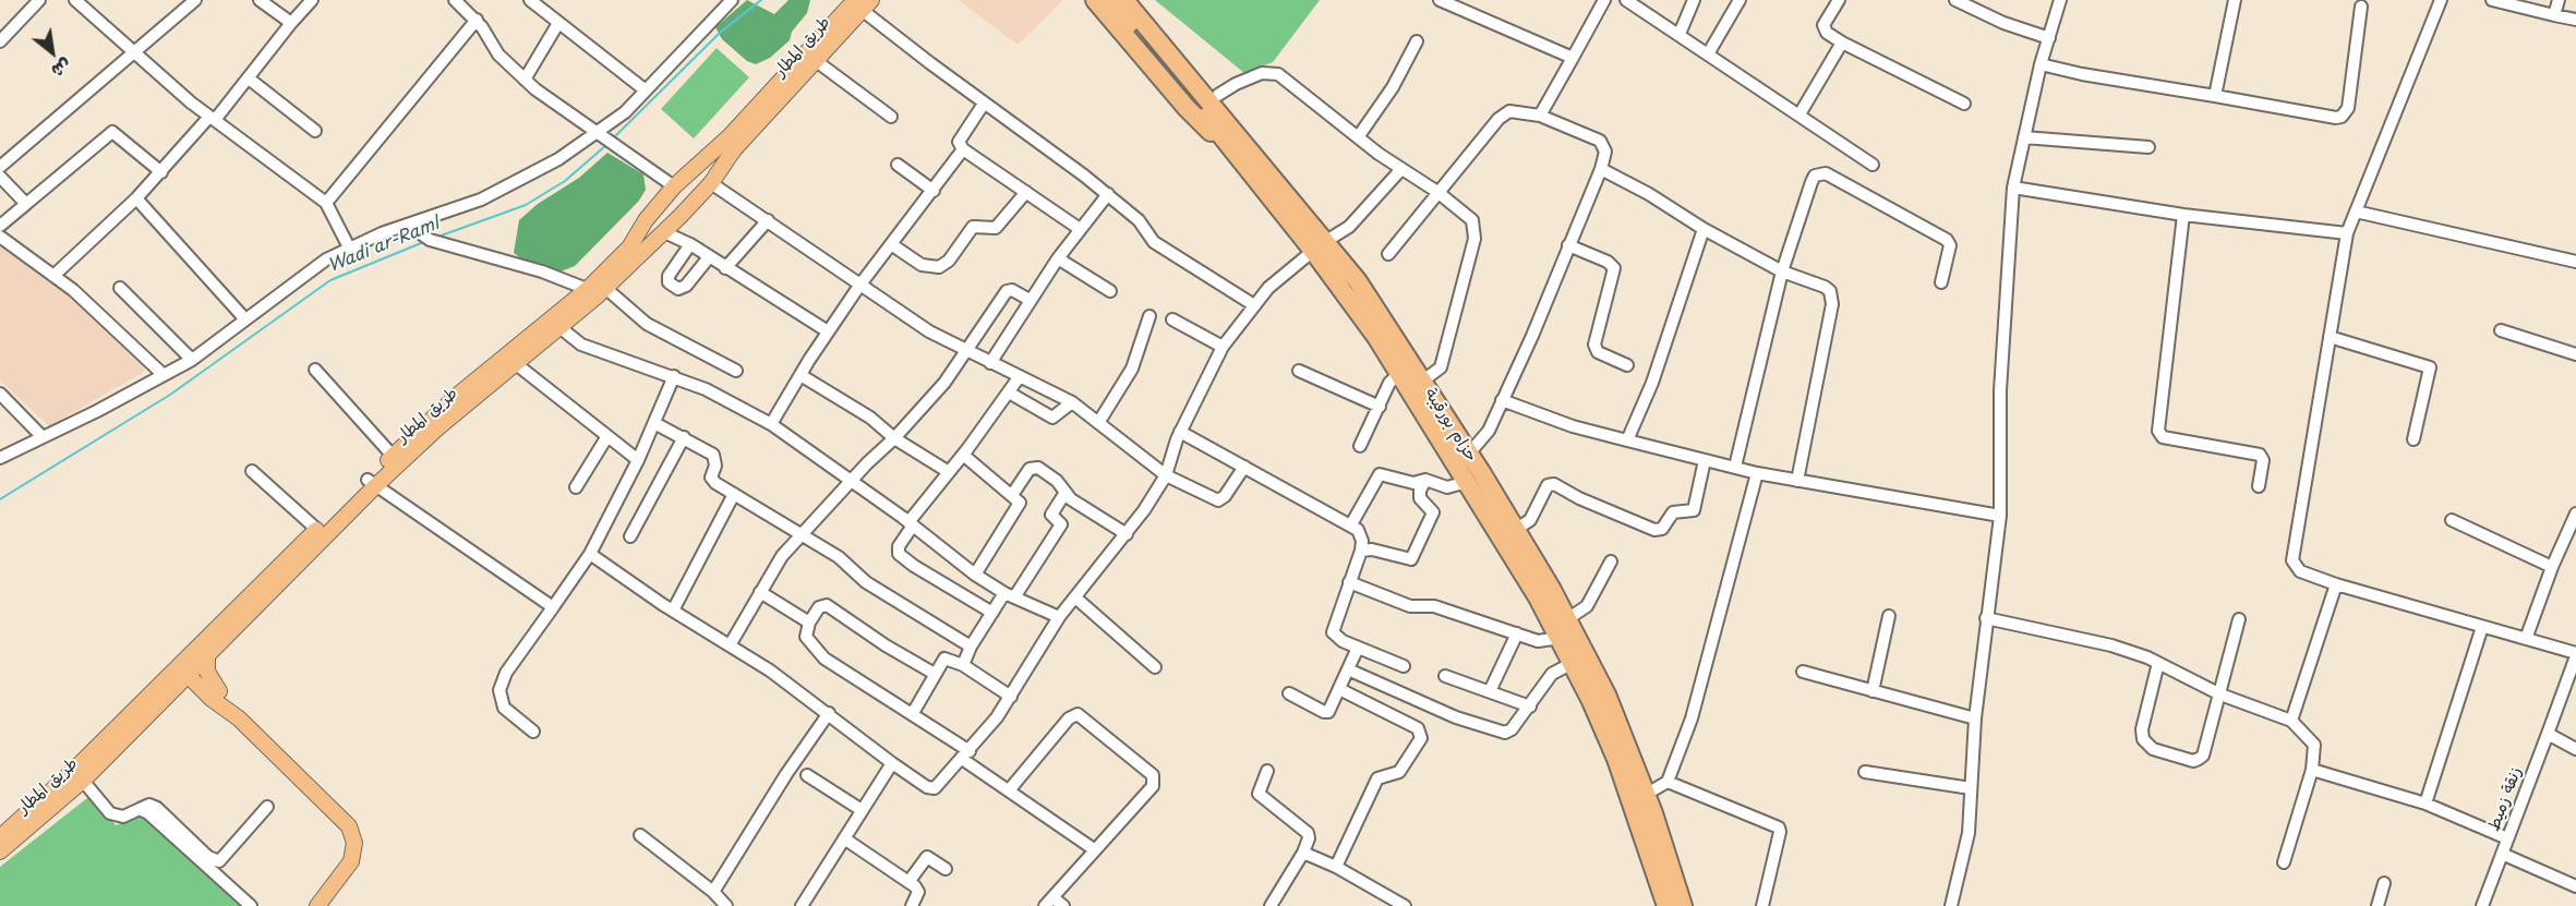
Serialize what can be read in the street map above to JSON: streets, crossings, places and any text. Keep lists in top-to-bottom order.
{
  "streets": {
    "highway": ["حزام بورقيبة"],
    "main road": ["طريق المطار"],
    "street": ["زنقة زميط"]
  },
  "water": ["Wadi ar-Raml"],
  "north": "bottom right"
}
